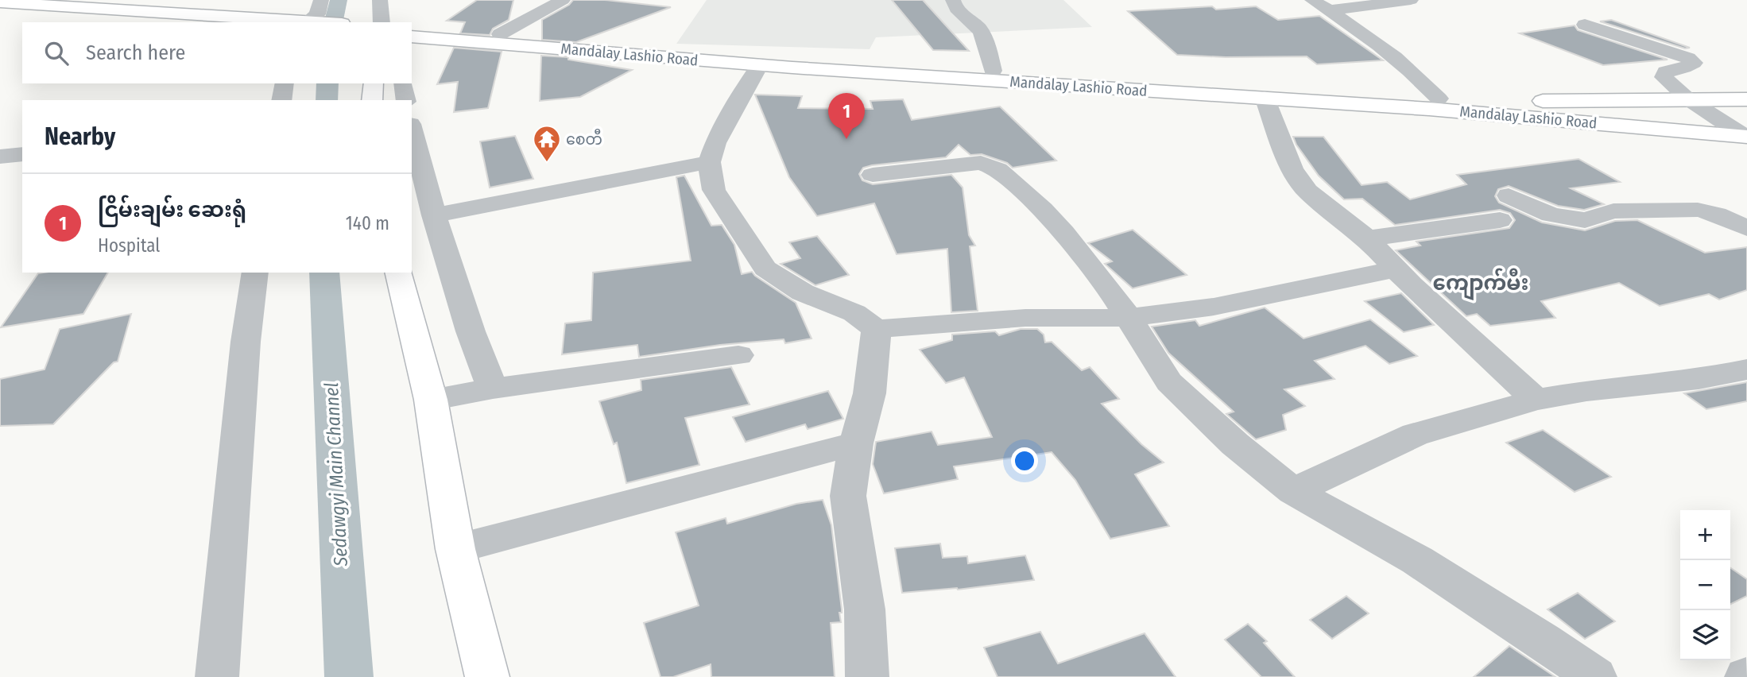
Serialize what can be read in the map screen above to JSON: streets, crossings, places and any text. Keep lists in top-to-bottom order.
{
  "streets": {
    "main road": ["Mandalay Lashio Road"]
  },
  "districts": ["ကျောက်မီး"],
  "water": ["Sedawgyi Main Channel"],
  "places": {
    "temple": ["စေတီ"]
  },
  "page": {
    "search": "Search here",
    "pins": "1",
    "heading": "Nearby",
    "list": [
      {
        "mark": "1",
        "name": "ငြိမ်းချမ်း ဆေးရုံ",
        "note": "Hospital",
        "value": "140 m"
      }
    ],
    "map_buttons": ["+", "−"]
  }
}
